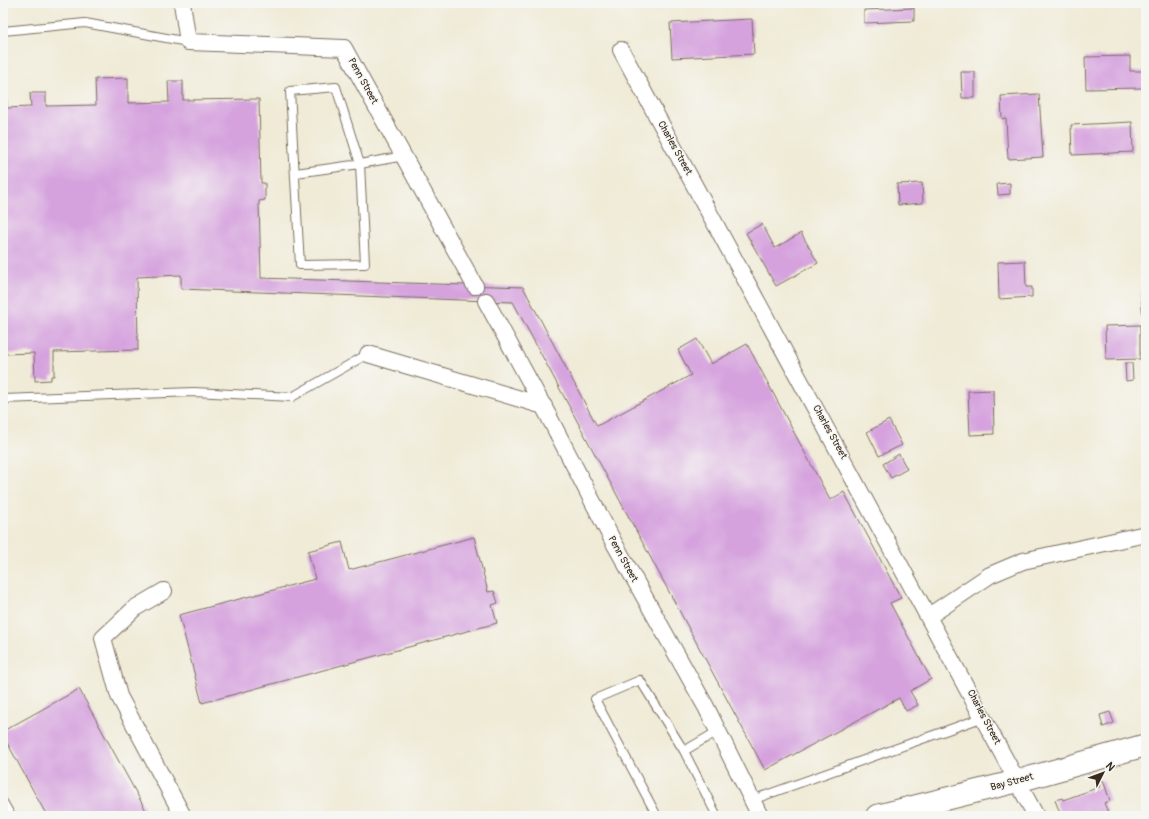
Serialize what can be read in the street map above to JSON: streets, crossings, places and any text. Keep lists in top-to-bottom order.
{
  "streets": {
    "main road": ["Bay Street"],
    "street": ["Penn Street", "Charles Street"]
  },
  "crossings": [
    ["Charles Street", "Bay Street"]
  ],
  "north": "top right"
}
